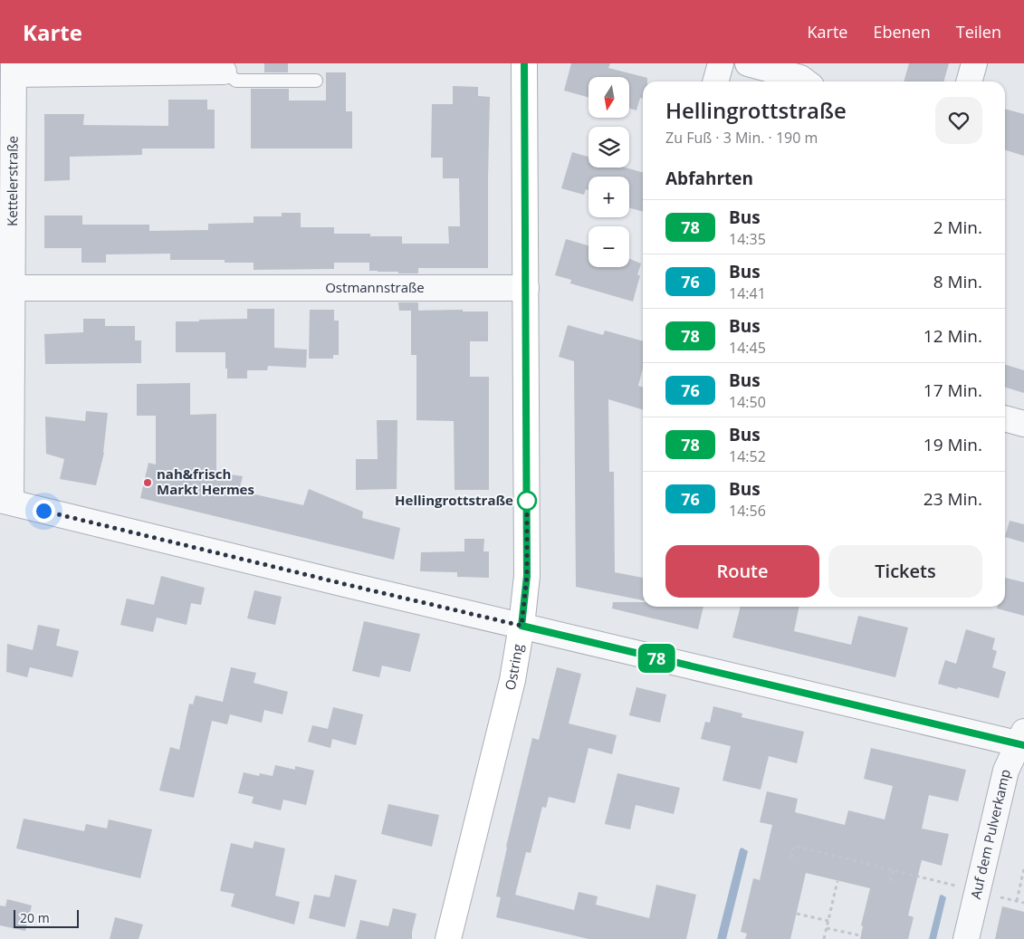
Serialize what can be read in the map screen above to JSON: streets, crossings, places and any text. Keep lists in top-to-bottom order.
{
  "streets": {
    "street": [
      "Kettelerstraße",
      "Ostmannstraße",
      "Ostring",
      "Auf dem Pulverkamp"
    ]
  },
  "crossings": [
    ["Kettelerstraße", "Ostmannstraße"],
    ["Ostmannstraße", "Ostring"]
  ],
  "places": ["nah&frisch Markt Hermes", "Hellingrottstraße"],
  "lines": ["bus line 78"],
  "scale_bar": "20 m",
  "north": "bottom",
  "page": {
    "header": "Karte",
    "nav": ["Karte", "Ebenen", "Teilen"],
    "on_map": "78",
    "map_buttons": ["+", "−"],
    "heading": [
      ["Hellingrottstraße", "Zu Fuß · 3 Min. · 190 m"],
      "Abfahrten"
    ],
    "list": [
      {
        "mark": "78",
        "name": "Bus",
        "note": "14:35",
        "value": "2 Min."
      },
      {
        "mark": "76",
        "name": "Bus",
        "note": "14:41",
        "value": "8 Min."
      },
      {
        "mark": "78",
        "name": "Bus",
        "note": "14:45",
        "value": "12 Min."
      },
      {
        "mark": "76",
        "name": "Bus",
        "note": "14:50",
        "value": "17 Min."
      },
      {
        "mark": "78",
        "name": "Bus",
        "note": "14:52",
        "value": "19 Min."
      },
      {
        "mark": "76",
        "name": "Bus",
        "note": "14:56",
        "value": "23 Min."
      }
    ],
    "buttons": ["Route", "Tickets"],
    "scale": "20 m"
  }
}
